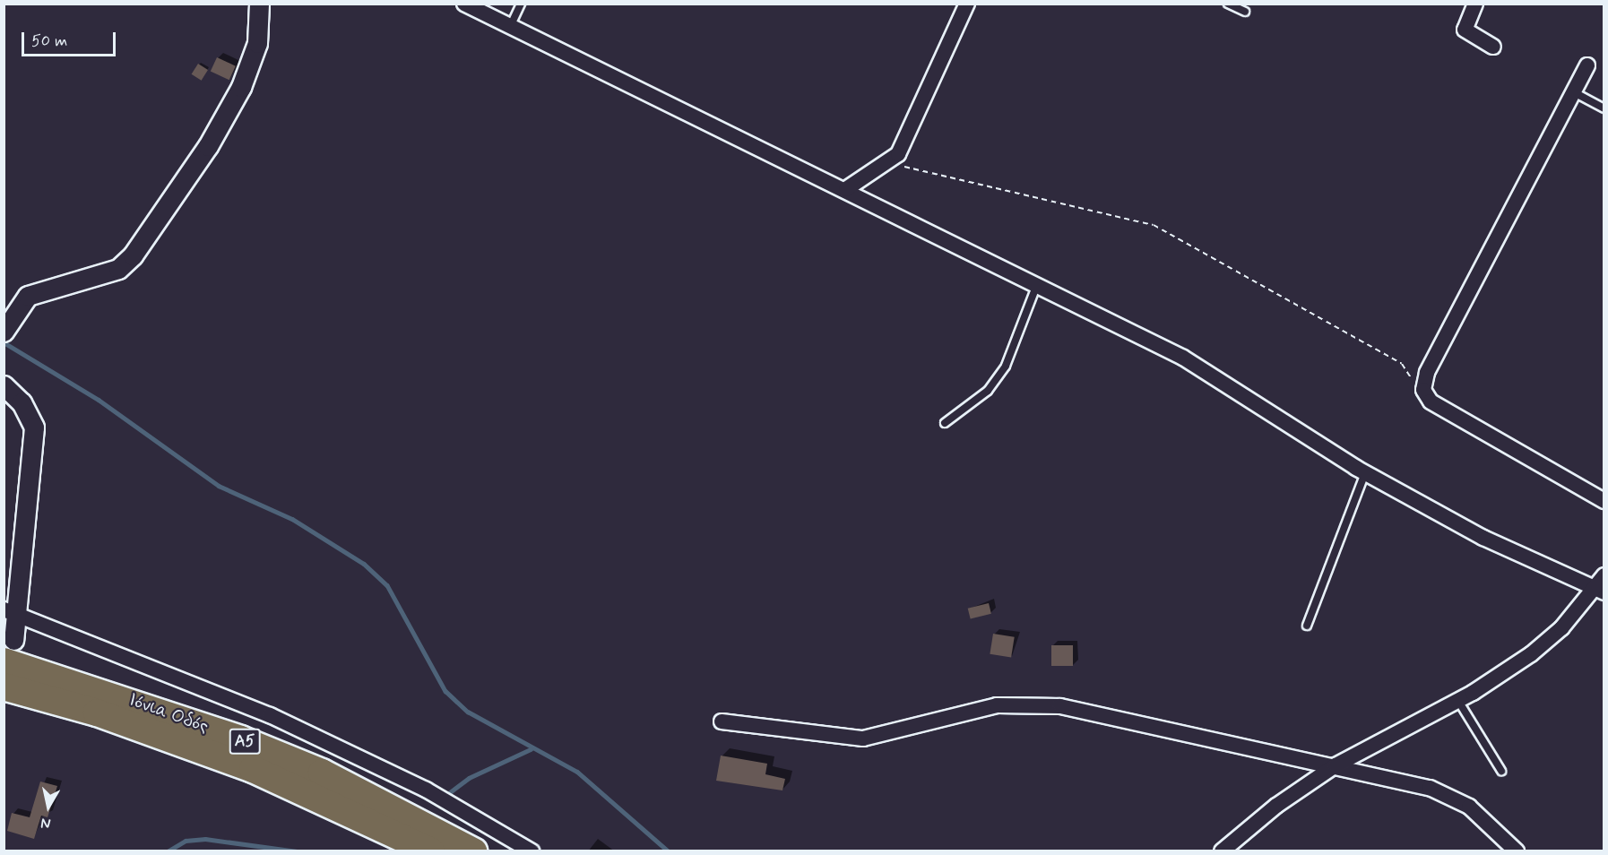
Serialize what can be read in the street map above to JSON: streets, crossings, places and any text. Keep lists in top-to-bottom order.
{
  "streets": {
    "highway": ["Ιόνια Οδός", "Α5"]
  },
  "scale_bar": "50 m",
  "north": "bottom"
}
